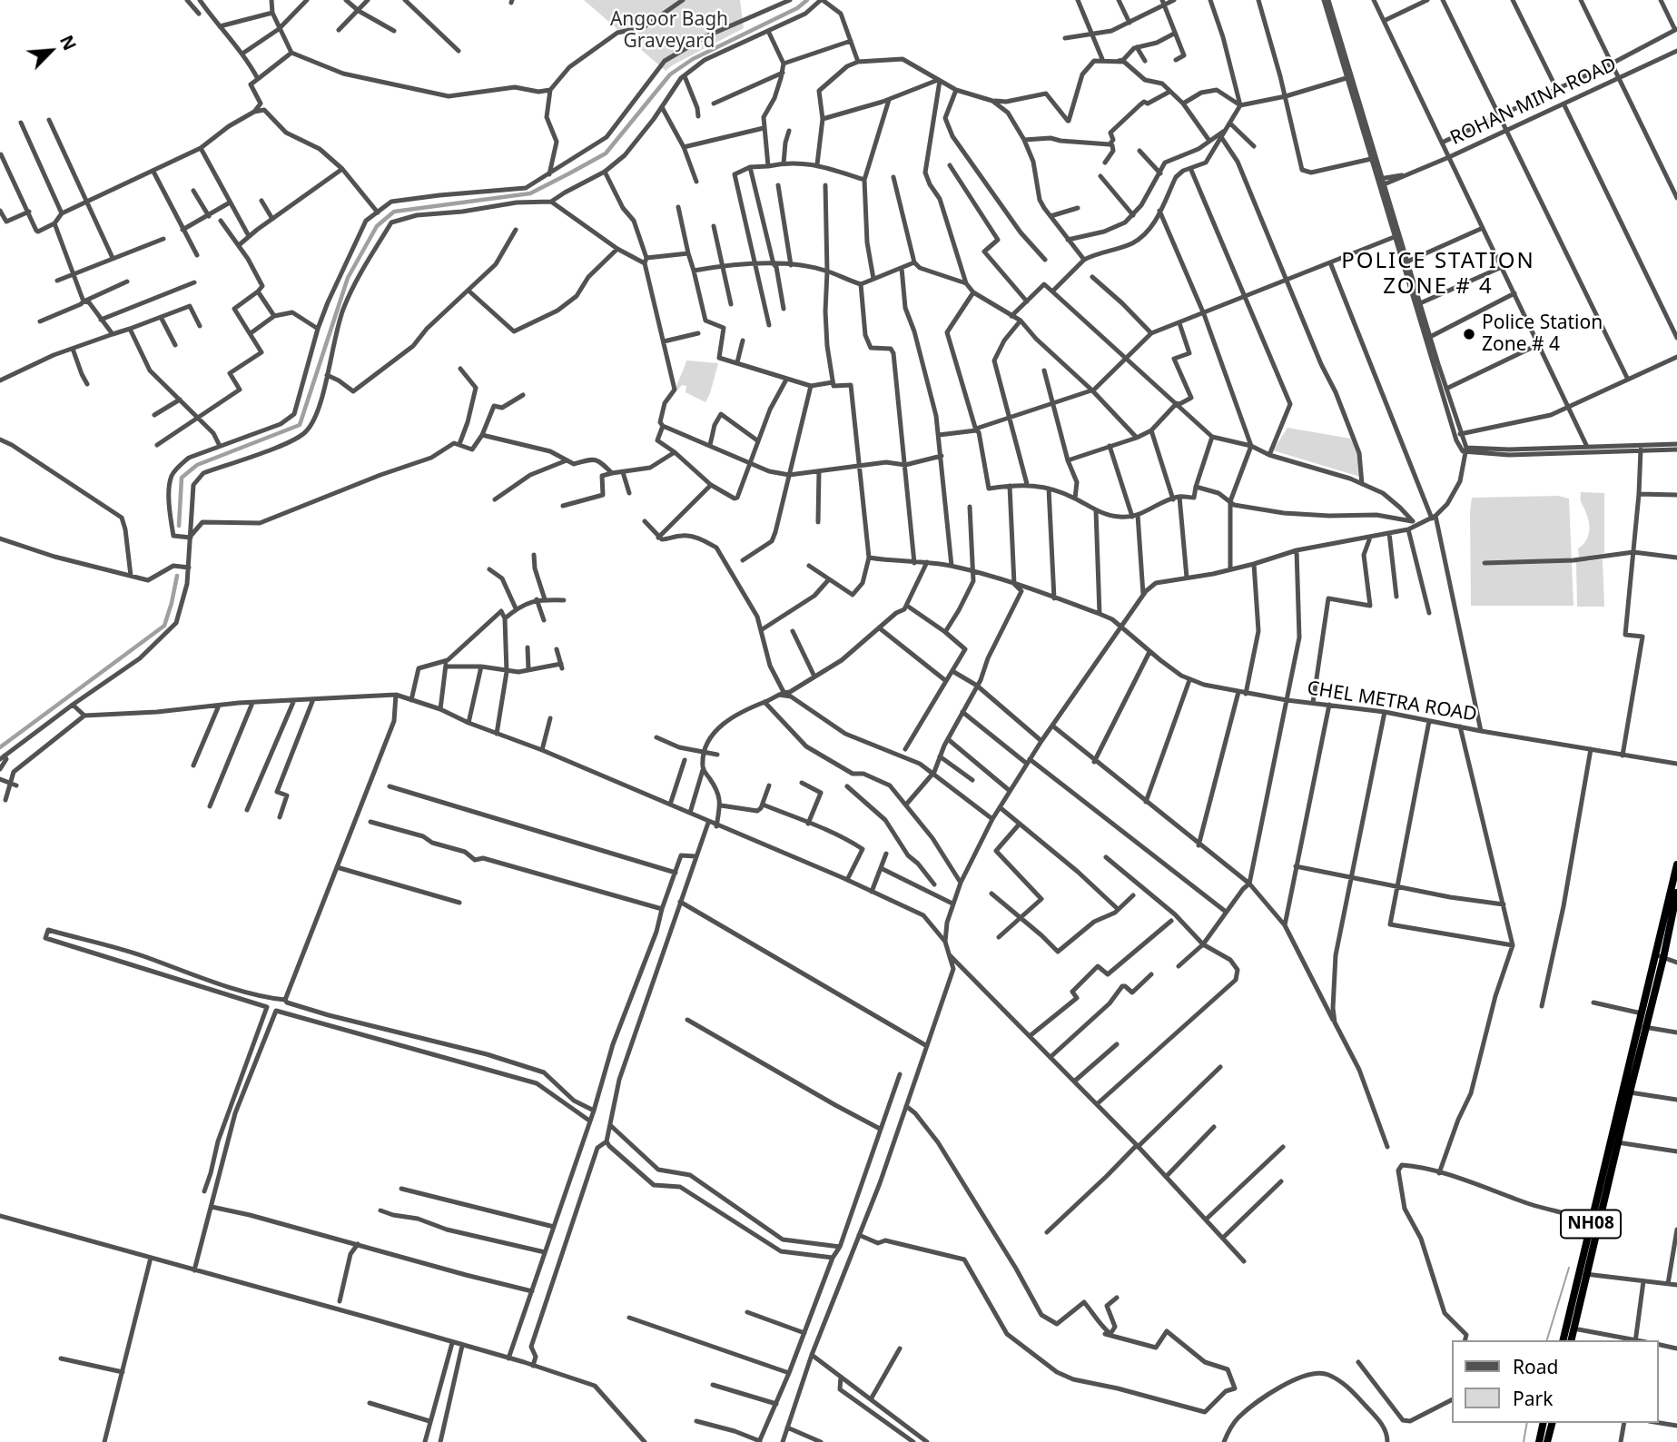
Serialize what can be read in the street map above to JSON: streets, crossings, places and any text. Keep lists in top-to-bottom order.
{
  "streets": {
    "highway": ["NH08"],
    "street": ["ROHAN MINA ROAD", "CHEL METRA ROAD"]
  },
  "districts": ["POLICE STATION ZONE # 4"],
  "parks": ["Angoor Bagh Graveyard"],
  "places": ["Police Station Zone # 4"],
  "legend": ["Road", "Park"],
  "north": "top right"
}
